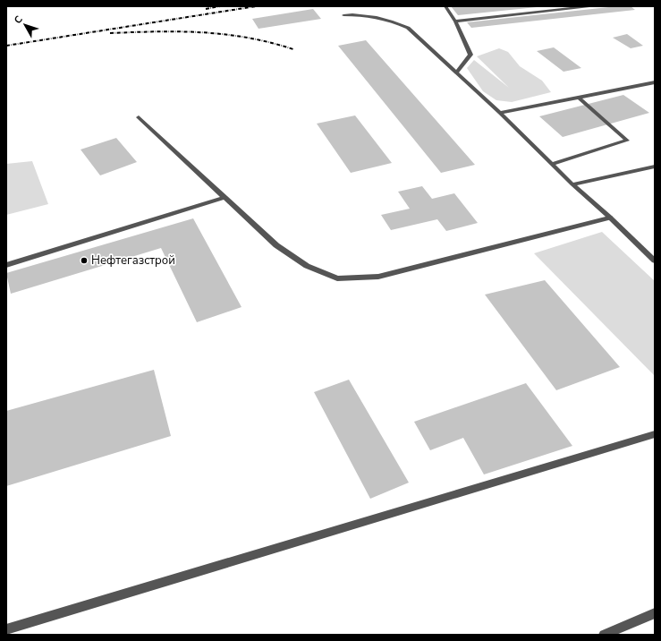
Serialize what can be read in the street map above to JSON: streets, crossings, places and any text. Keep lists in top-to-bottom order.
{
  "places": ["Нефтегазстрой"],
  "north": "top left"
}
